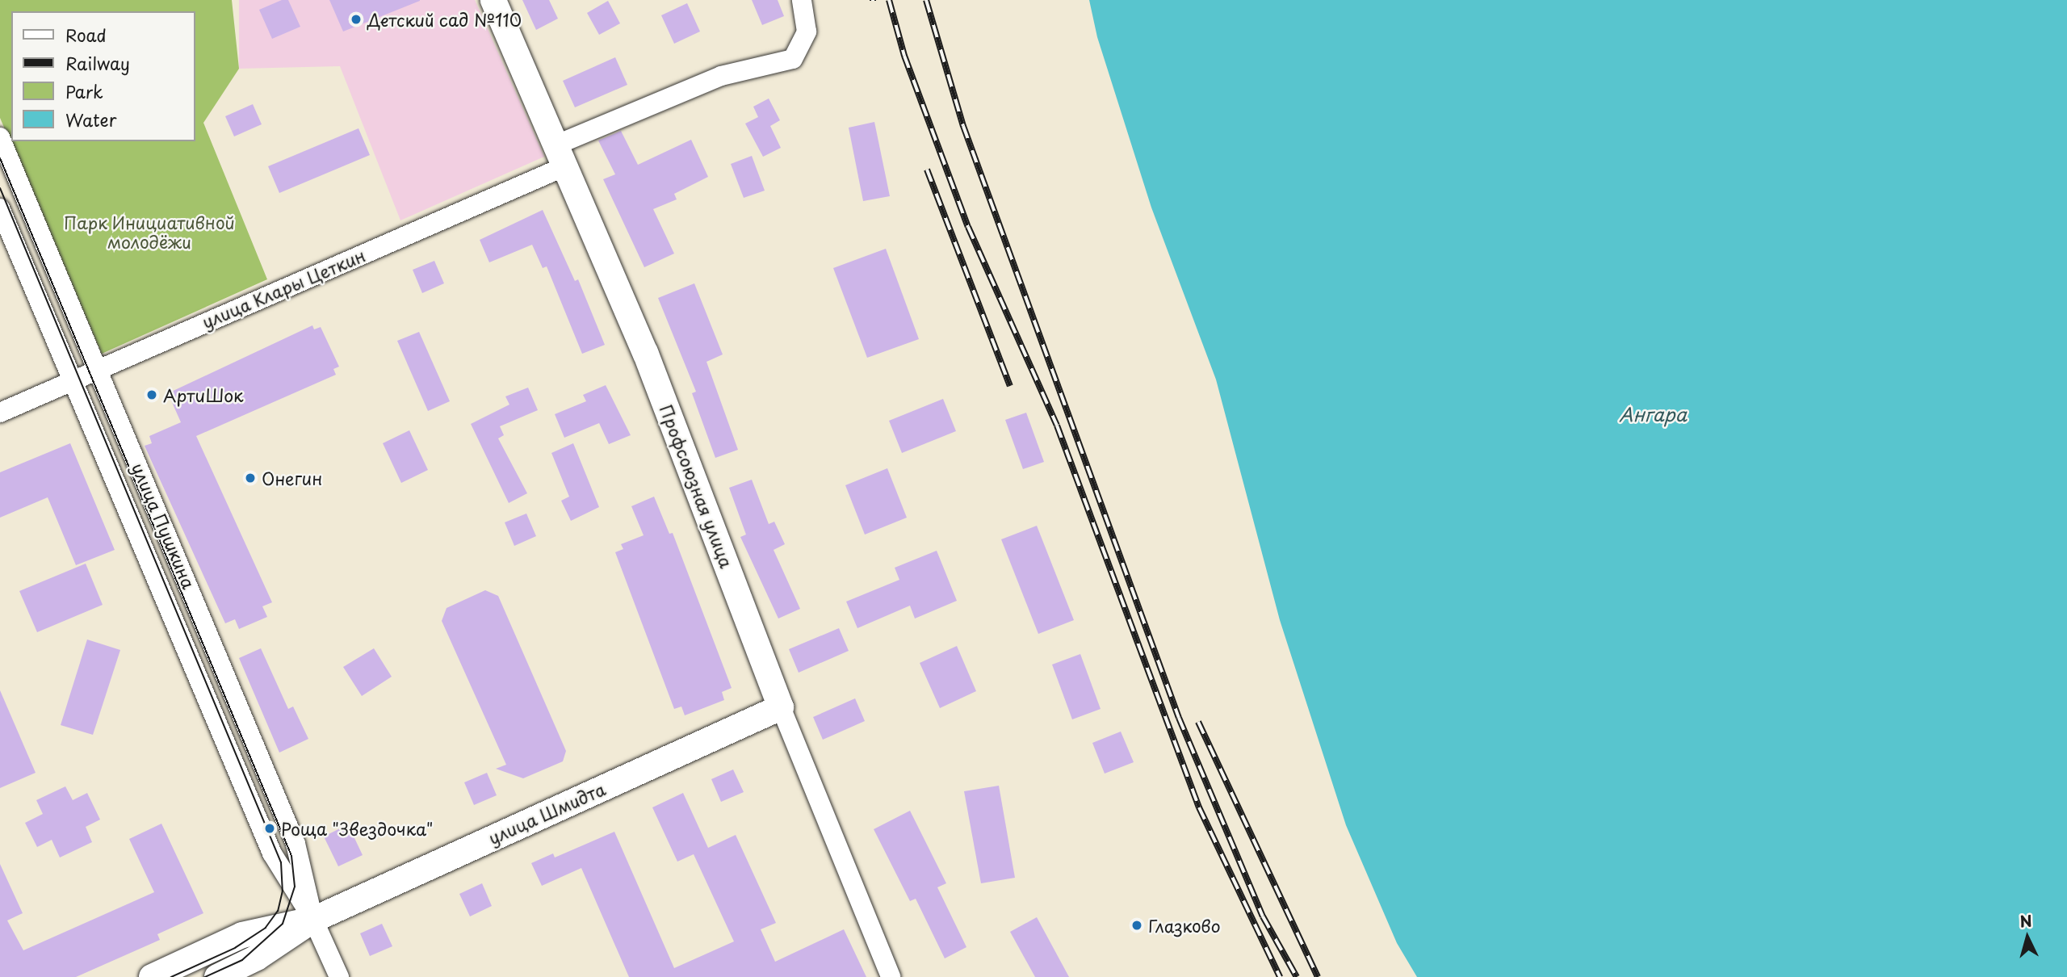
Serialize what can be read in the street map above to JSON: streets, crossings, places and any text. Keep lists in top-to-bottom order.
{
  "streets": {
    "street": [
      "улица Клары Цеткин",
      "Профсоюзная улица",
      "улица Пушкина",
      "улица Шмидта"
    ]
  },
  "crossings": [
    ["улица Клары Цеткин", "Профсоюзная улица"],
    ["улица Клары Цеткин", "улица Пушкина"],
    ["Профсоюзная улица", "улица Шмидта"],
    ["улица Пушкина", "улица Шмидта"]
  ],
  "water": ["Ангара"],
  "parks": ["Парк Инициативной молодёжи"],
  "places": [
    "Детский сад №110",
    "АртиШок",
    "Онегин",
    "Роща \"Звездочка\"",
    "Глазково"
  ],
  "legend": [
    "Road",
    "Railway",
    "Park",
    "Water"
  ],
  "north": "top"
}
